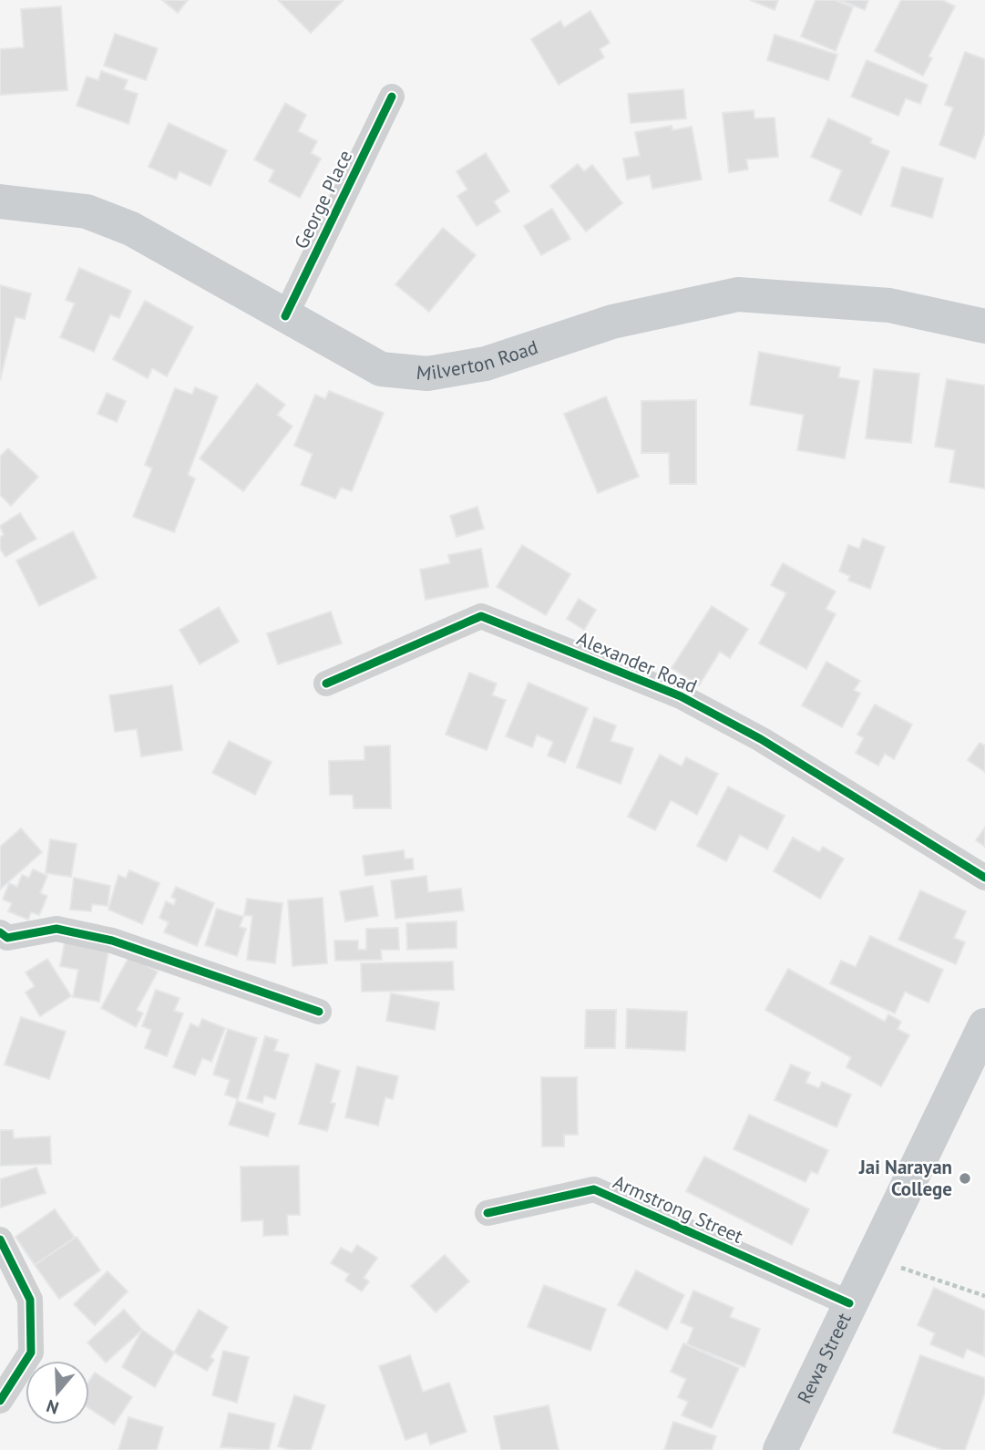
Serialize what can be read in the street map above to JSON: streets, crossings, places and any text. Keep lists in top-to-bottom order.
{
  "streets": {
    "main road": ["Milverton Road", "Rewa Street"],
    "street": ["George Place", "Alexander Road", "Armstrong Street"]
  },
  "crossings": [
    ["George Place", "Milverton Road"],
    ["Armstrong Street", "Rewa Street"]
  ],
  "places": ["Jai Narayan College"],
  "north": "bottom"
}
